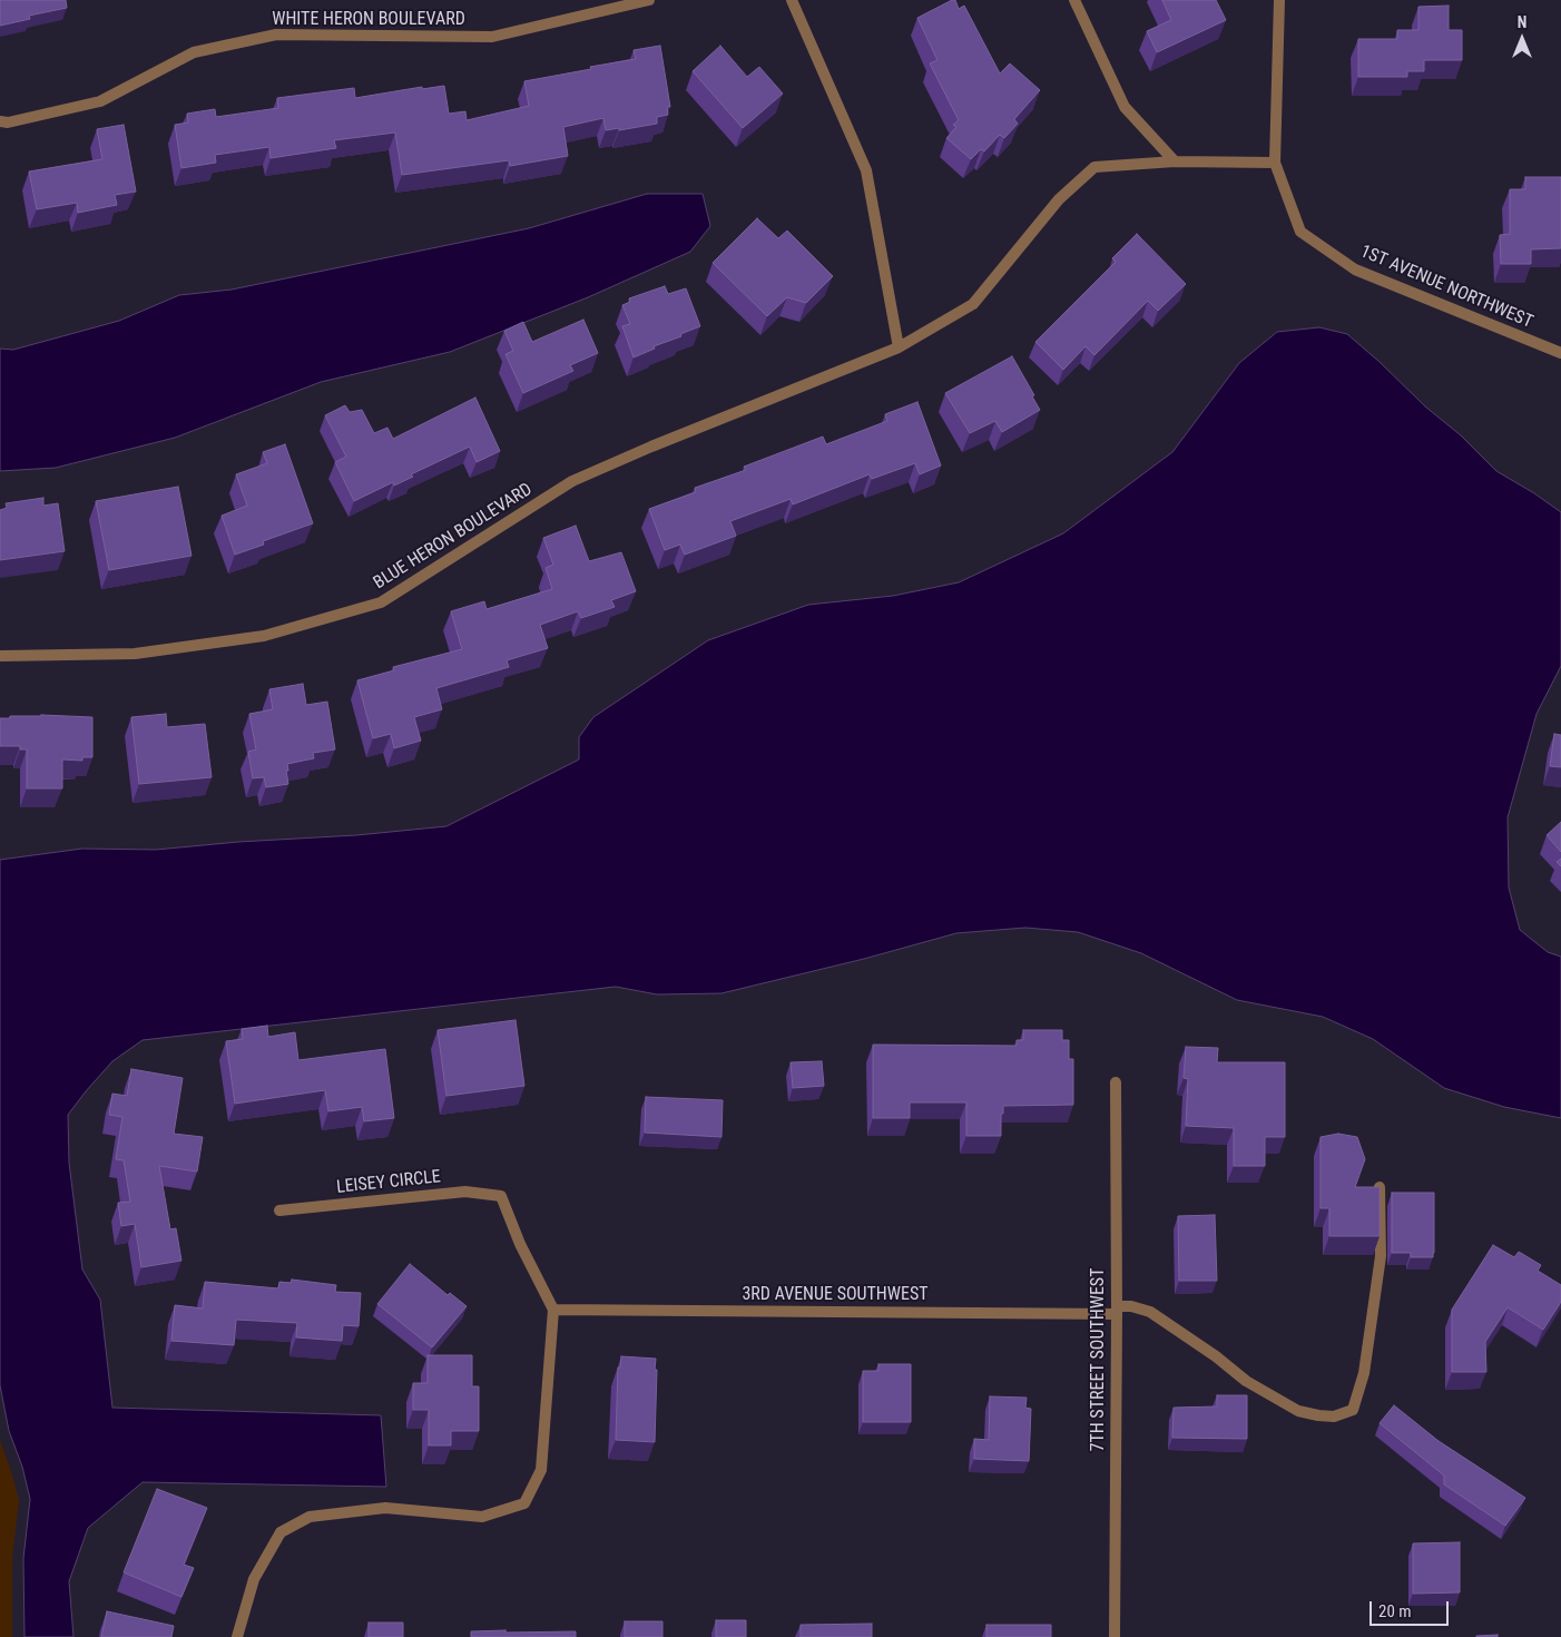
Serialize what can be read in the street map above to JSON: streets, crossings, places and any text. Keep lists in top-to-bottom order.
{
  "streets": {
    "street": [
      "WHITE HERON BOULEVARD",
      "1ST AVENUE NORTHWEST",
      "BLUE HERON BOULEVARD",
      "LEISEY CIRCLE",
      "3RD AVENUE SOUTHWEST",
      "7TH STREET SOUTHWEST"
    ]
  },
  "crossings": [
    ["1ST AVENUE NORTHWEST", "BLUE HERON BOULEVARD"],
    ["LEISEY CIRCLE", "3RD AVENUE SOUTHWEST"],
    ["3RD AVENUE SOUTHWEST", "7TH STREET SOUTHWEST"]
  ],
  "scale_bar": "20 m",
  "north": "top"
}
